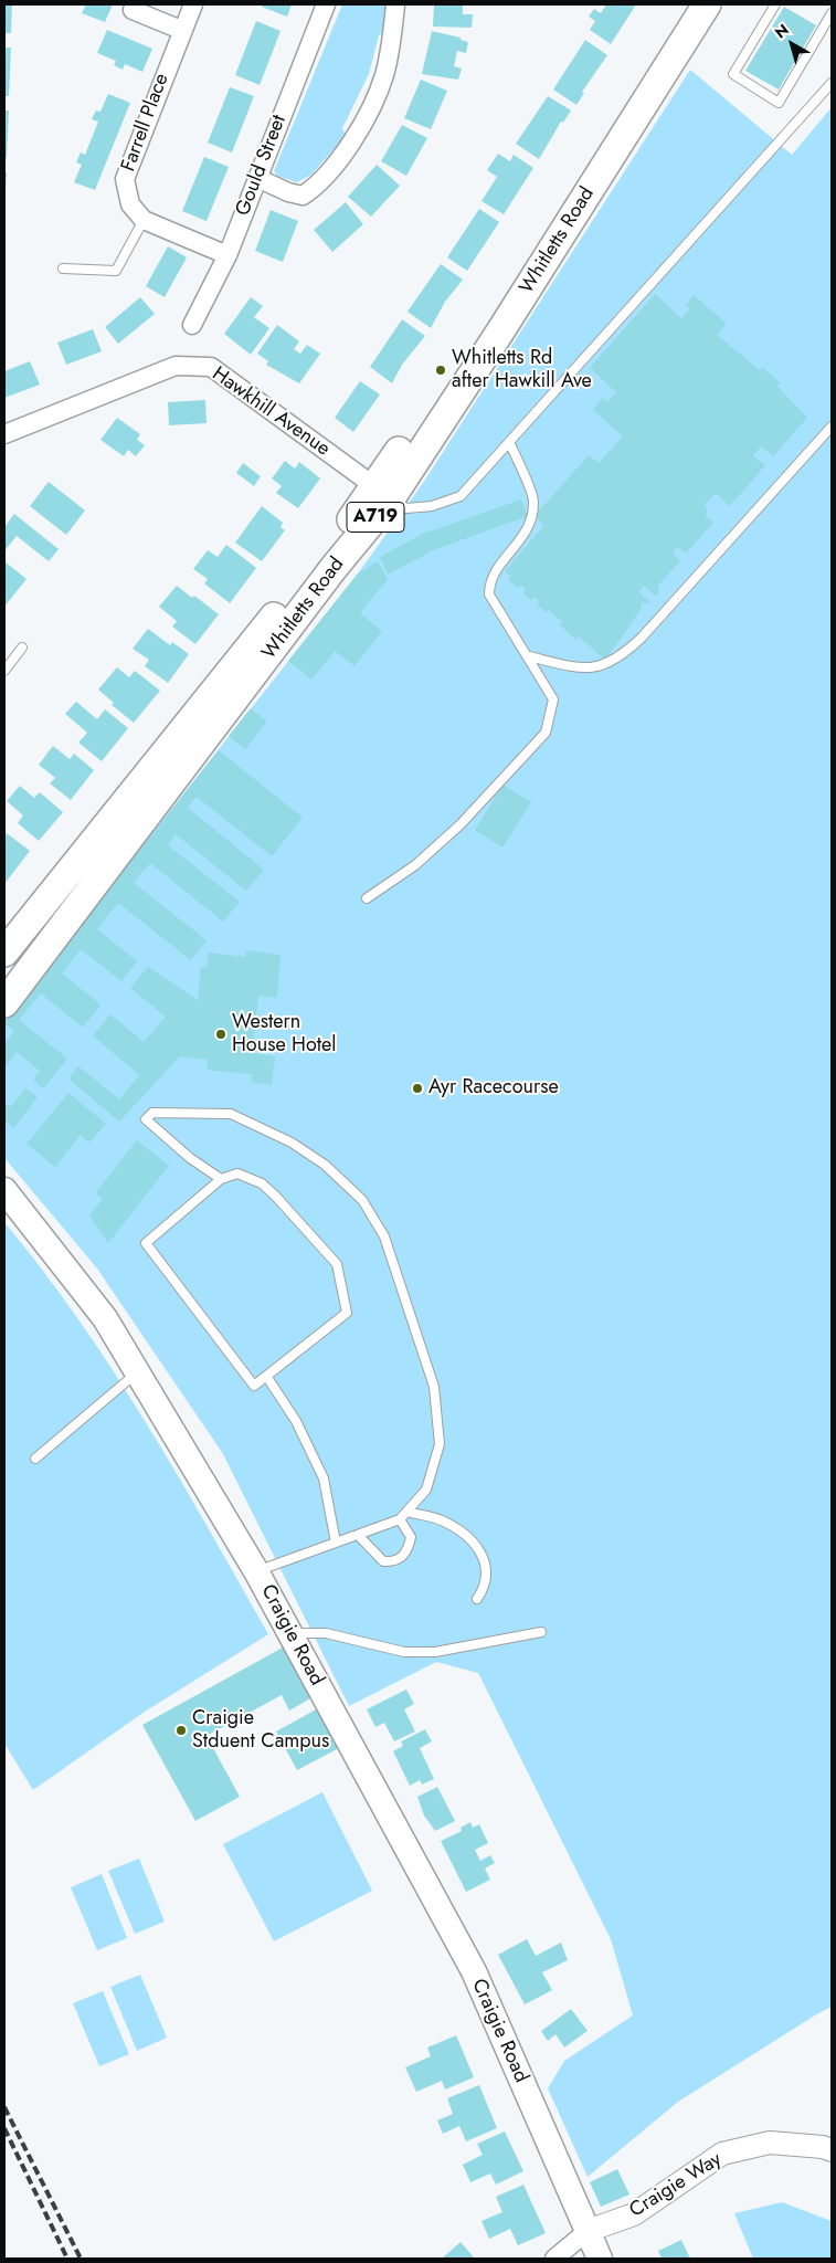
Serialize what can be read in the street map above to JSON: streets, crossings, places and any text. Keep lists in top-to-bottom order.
{
  "streets": {
    "main road": ["Whitletts Road", "A719", "Craigie Road"],
    "street": [
      "Farrell Place",
      "Gould Street",
      "Hawkhill Avenue",
      "Craigie Way"
    ]
  },
  "crossings": [
    ["Whitletts Road", "Hawkhill Avenue"],
    ["Craigie Road", "Craigie Way"]
  ],
  "places": [
    "Whitletts Rd after Hawkill Ave",
    "Western House Hotel",
    "Ayr Racecourse",
    "Craigie Stduent Campus"
  ],
  "north": "top left"
}
